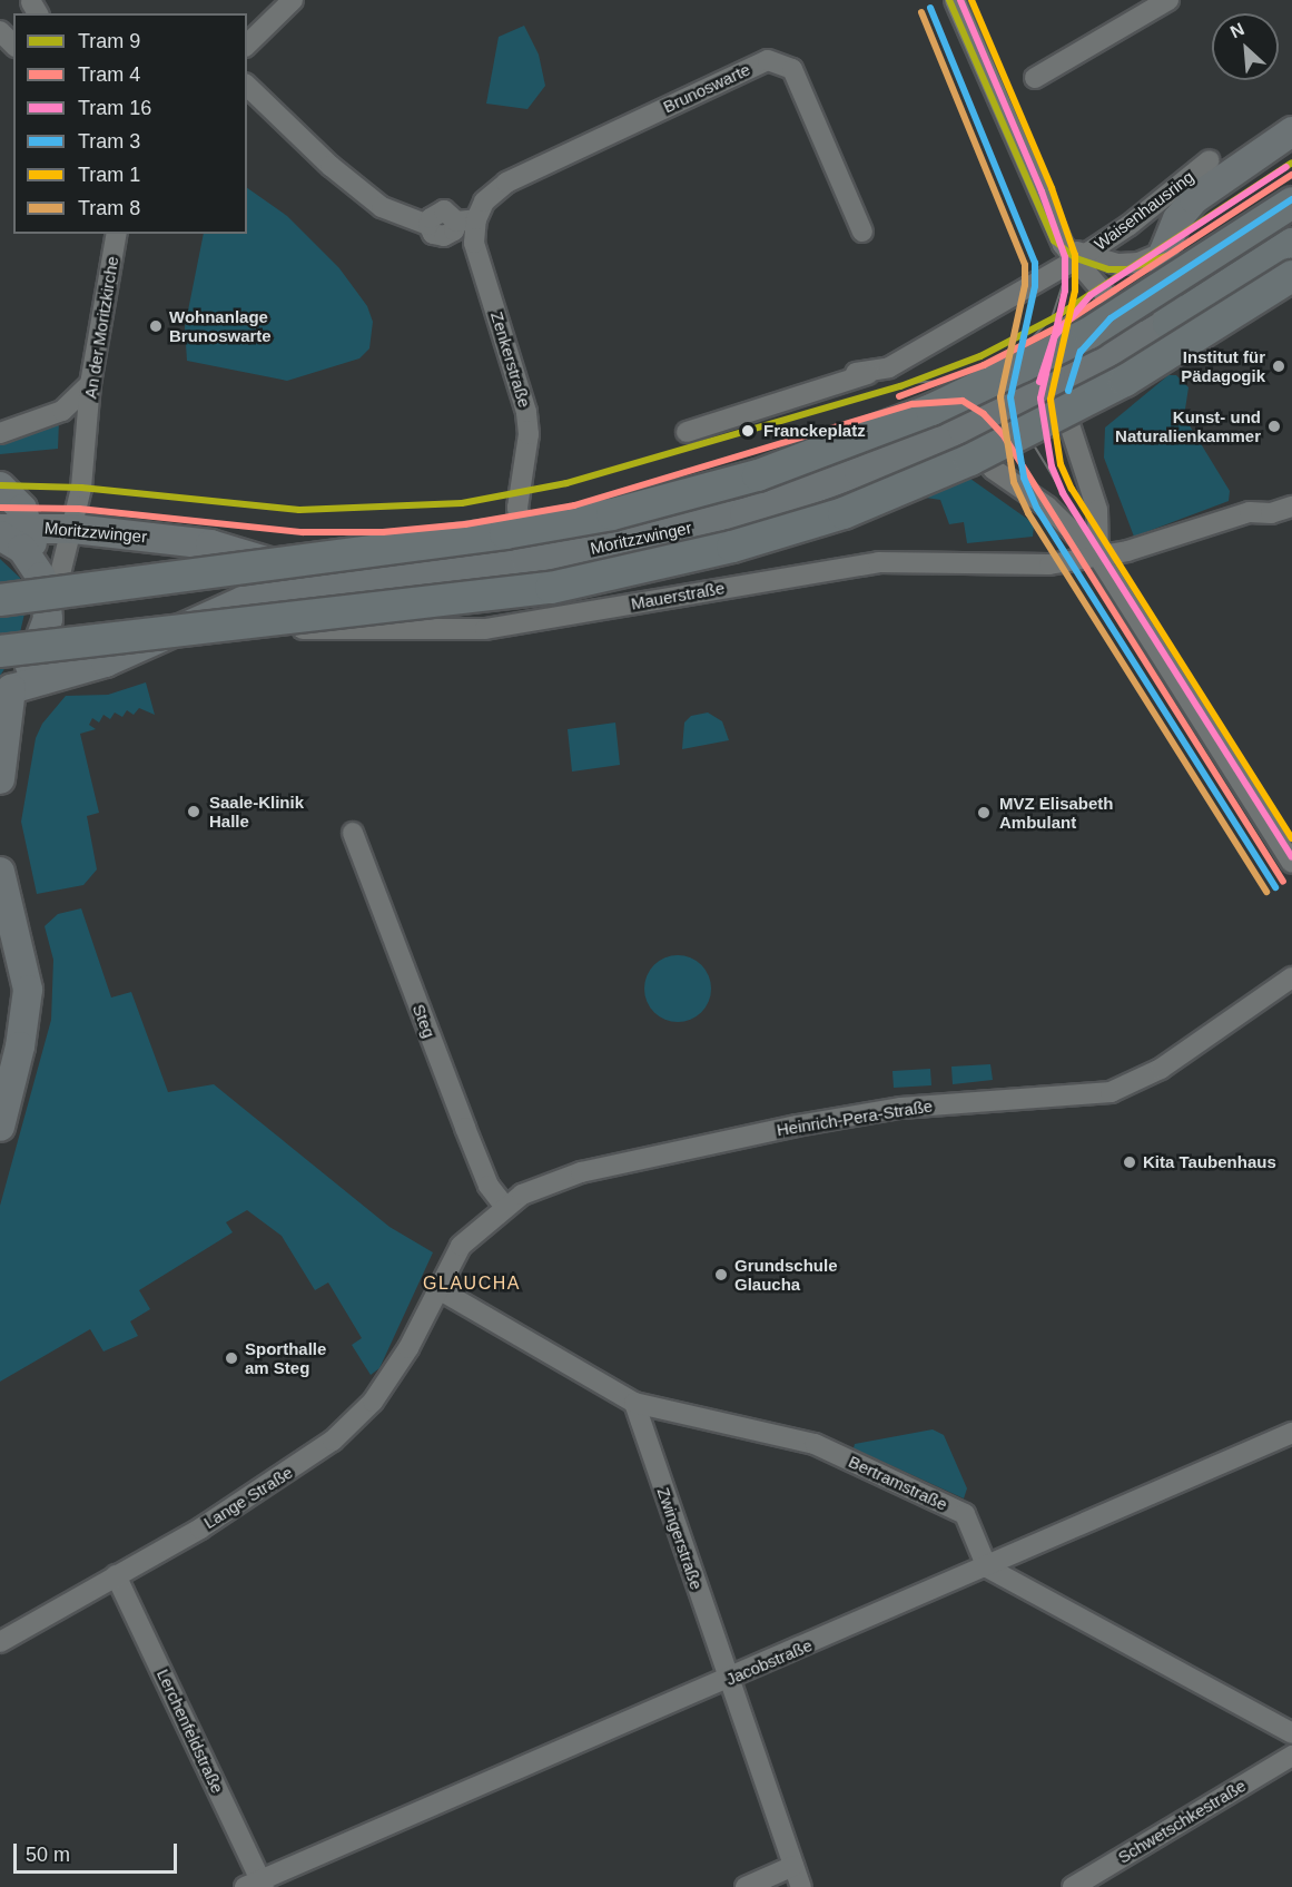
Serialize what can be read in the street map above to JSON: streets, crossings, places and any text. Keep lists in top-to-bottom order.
{
  "streets": {
    "street": [
      "Brunoswarte",
      "Waisenhausring",
      "An der Moritzkirche",
      "Zenkerstraße",
      "Moritzzwinger",
      "Mauerstraße",
      "Steg",
      "Heinrich-Pera-Straße",
      "Bertramstraße",
      "Lange Straße",
      "Zwingerstraße",
      "Jacobstraße",
      "Lerchenfeldstraße",
      "Schwetschkestraße"
    ]
  },
  "crossings": [
    ["Brunoswarte", "Zenkerstraße"],
    ["An der Moritzkirche", "Moritzzwinger"],
    ["Zenkerstraße", "Moritzzwinger"],
    ["Moritzzwinger", "Mauerstraße"],
    ["Steg", "Heinrich-Pera-Straße"],
    ["Heinrich-Pera-Straße", "Lange Straße"],
    ["Bertramstraße", "Zwingerstraße"],
    ["Bertramstraße", "Jacobstraße"],
    ["Lange Straße", "Lerchenfeldstraße"],
    ["Zwingerstraße", "Jacobstraße"],
    ["Jacobstraße", "Lerchenfeldstraße"]
  ],
  "districts": ["GLAUCHA"],
  "places": [
    "Wohnanlage Brunoswarte",
    "Institut für Pädagogik",
    "Kunst- und Naturalienkammer",
    "Franckeplatz",
    "Saale-Klinik Halle",
    "MVZ Elisabeth Ambulant",
    "Kita Taubenhaus",
    "Grundschule Glaucha",
    "Sporthalle am Steg"
  ],
  "lines": [
    "tram line 9",
    "tram line 16",
    "tram line 1",
    "tram line 3",
    "tram line 8",
    "tram line 4"
  ],
  "legend": [
    "Tram 9",
    "Tram 4",
    "Tram 16",
    "Tram 3",
    "Tram 1",
    "Tram 8"
  ],
  "scale_bar": "50 m",
  "north": "top left"
}
